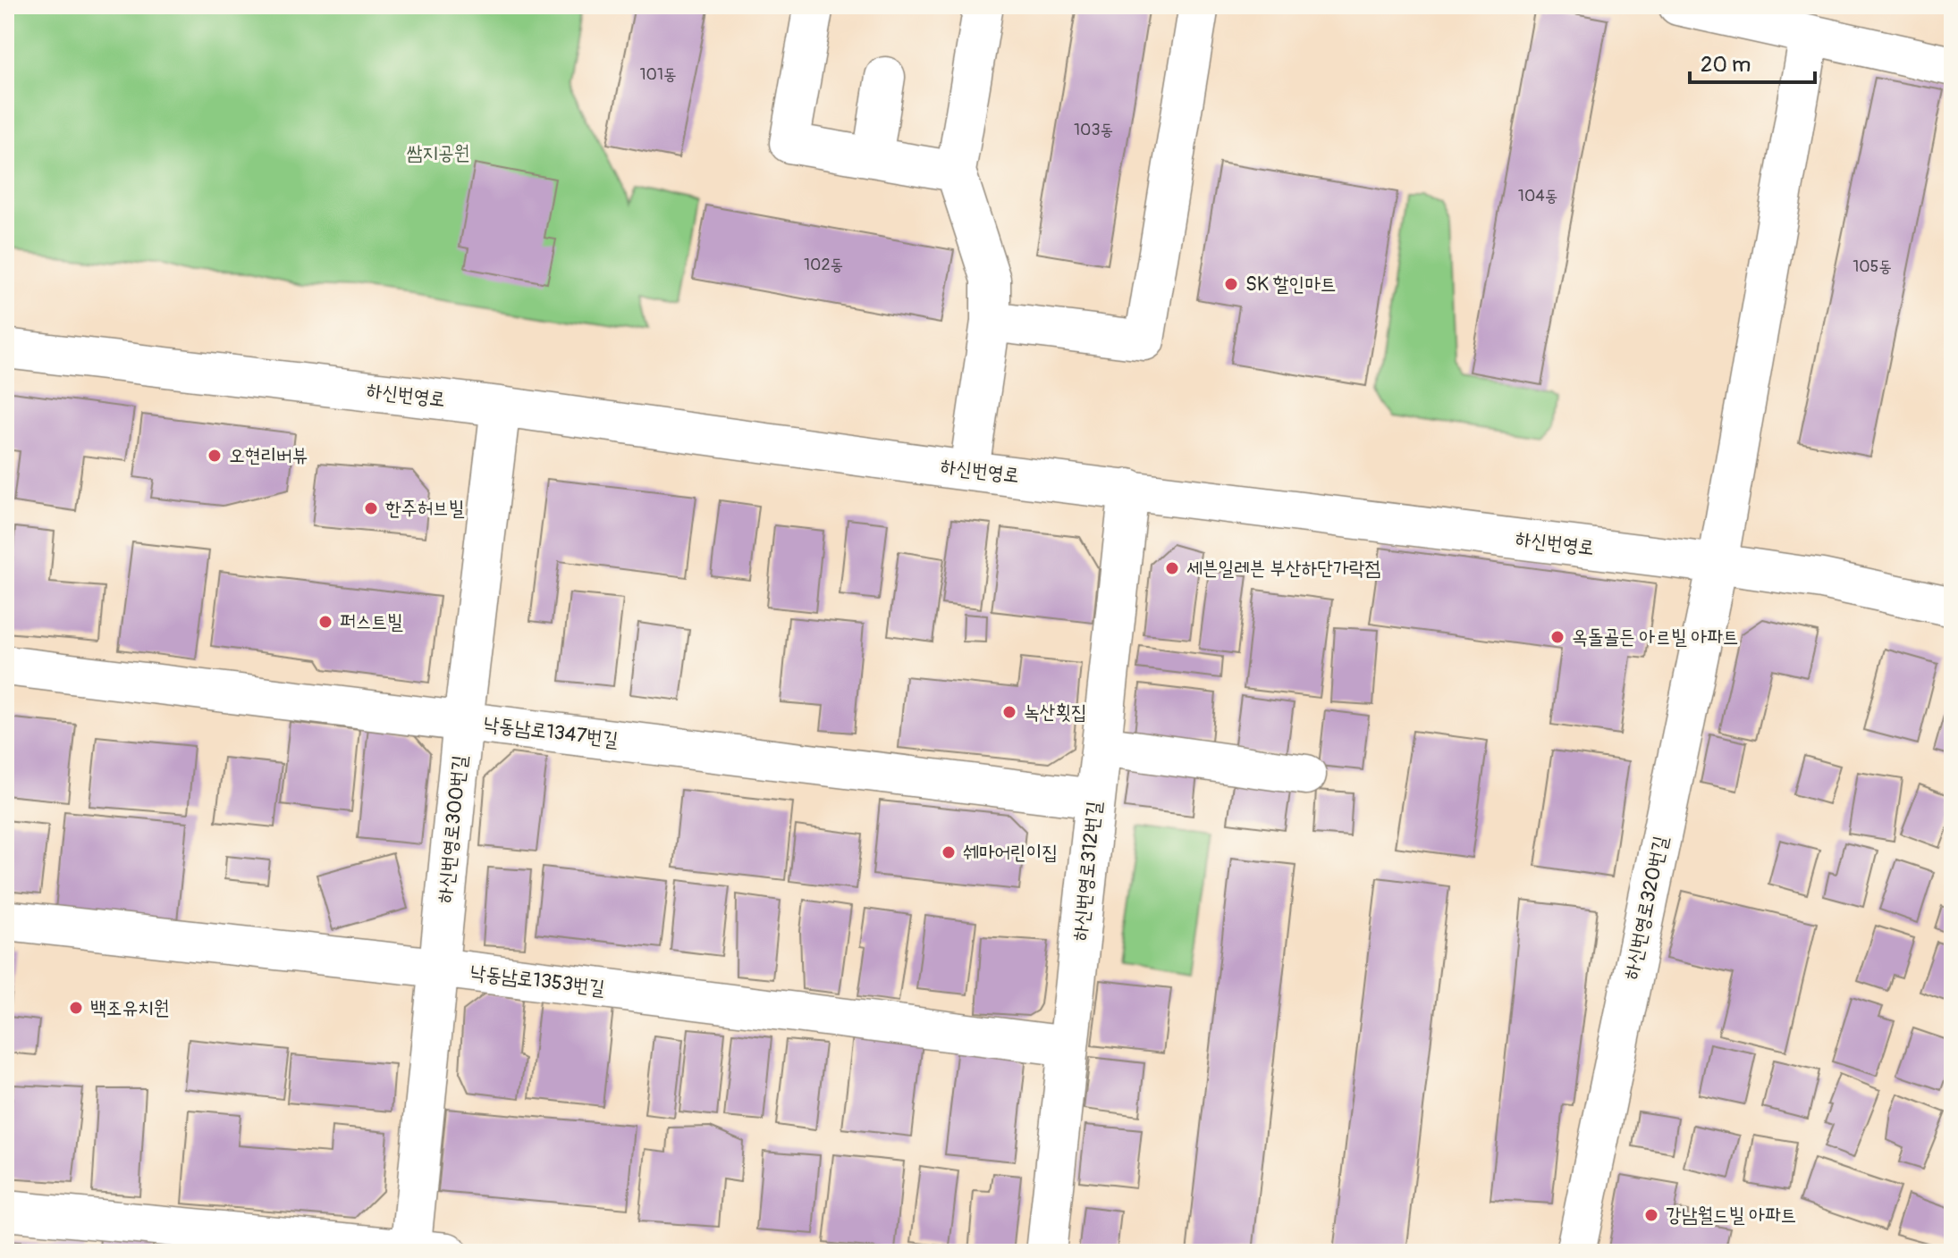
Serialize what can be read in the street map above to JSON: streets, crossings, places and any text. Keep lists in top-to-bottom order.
{
  "streets": {
    "street": [
      "하신번영로",
      "낙동남로1347번길",
      "하신번영로300번길",
      "하신번영로312번길",
      "하신번영로320번길",
      "낙동남로1353번길"
    ]
  },
  "crossings": [
    ["하신번영로", "하신번영로300번길"],
    ["하신번영로", "하신번영로312번길"],
    ["하신번영로", "하신번영로320번길"],
    ["낙동남로1347번길", "하신번영로300번길"],
    ["낙동남로1347번길", "하신번영로312번길"],
    ["하신번영로300번길", "낙동남로1353번길"],
    ["하신번영로312번길", "낙동남로1353번길"]
  ],
  "parks": ["쌈지공원"],
  "places": [
    "SK 할인마트",
    "오현리버뷰",
    "한주허브빌",
    "세븐일레븐 부산하단가락점",
    "퍼스트빌",
    "옥돌골든 아르빌 아파트",
    "녹산횟집",
    "쉐마어린이집",
    "백조유치원",
    "강남월드빌 아파트"
  ],
  "house_numbers": [
    "101동",
    "103동",
    "104동",
    "102동",
    "105동"
  ],
  "scale_bar": "20 m"
}
